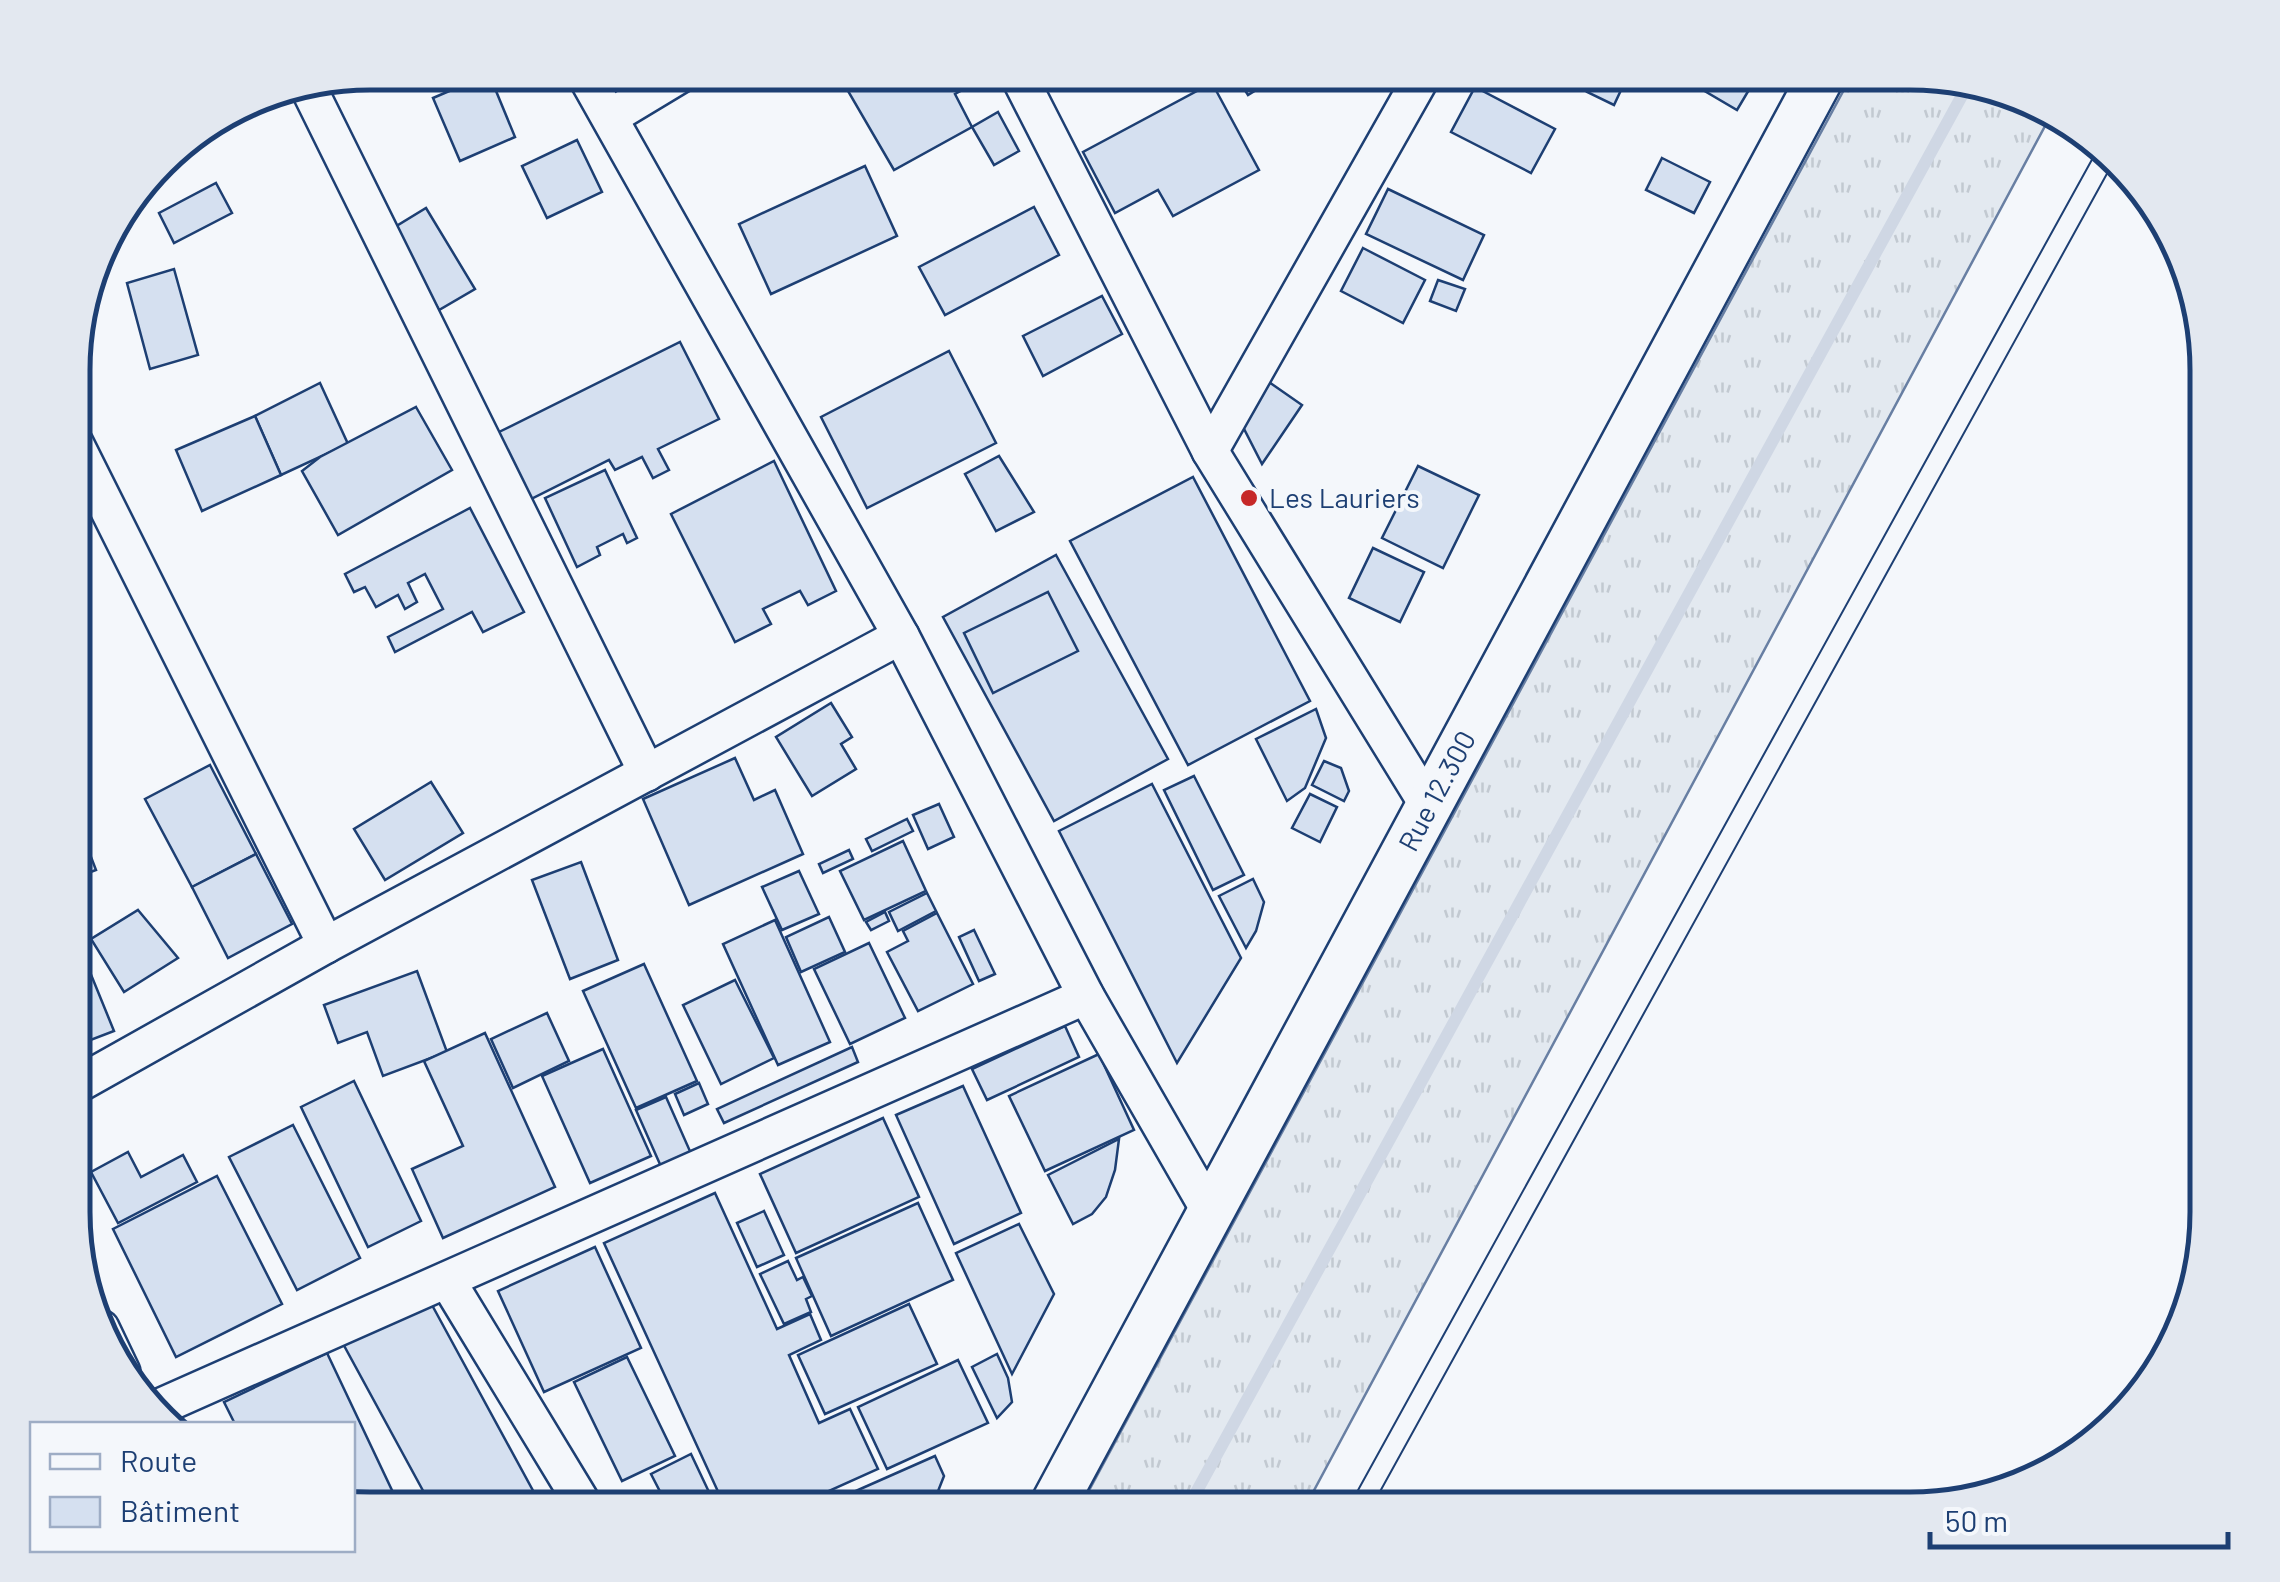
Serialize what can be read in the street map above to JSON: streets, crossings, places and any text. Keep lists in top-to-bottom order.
{
  "streets": {
    "street": ["Rue 12.300"]
  },
  "places": ["Les Lauriers"],
  "legend": ["Route", "Bâtiment"],
  "scale_bar": "50 m"
}
